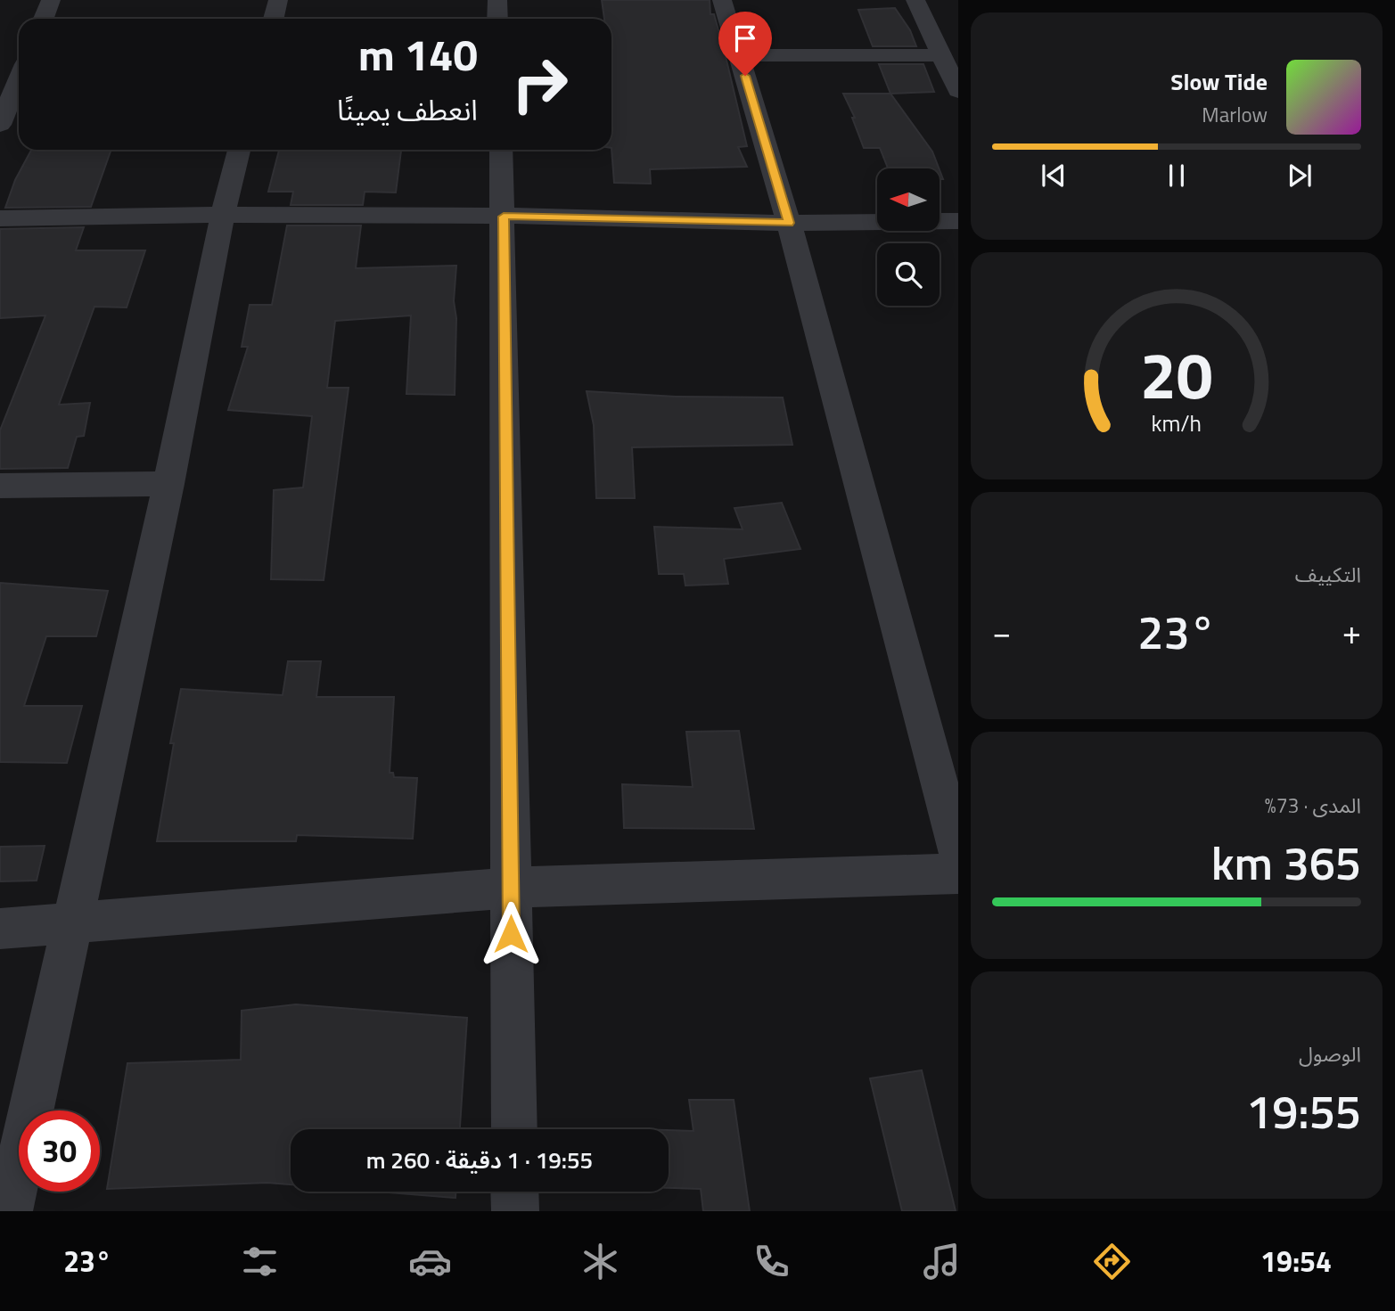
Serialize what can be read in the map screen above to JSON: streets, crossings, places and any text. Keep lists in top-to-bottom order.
{
  "north": "left",
  "page": {
    "turn": ["140 m", "انعطف يمينًا"],
    "song": ["Slow Tide", "Marlow"],
    "tile": [
      "التكييف",
      ["المدى · 73%", "365 km"],
      ["الوصول", "19:55"]
    ],
    "heat": ["−", "23°", "+"],
    "limit": "30",
    "trip": "19:55 · 1 دقيقة · 260 m",
    "tabs": ["19:54", "23°"],
    "gauge": ["20", "km/h"]
  }
}
